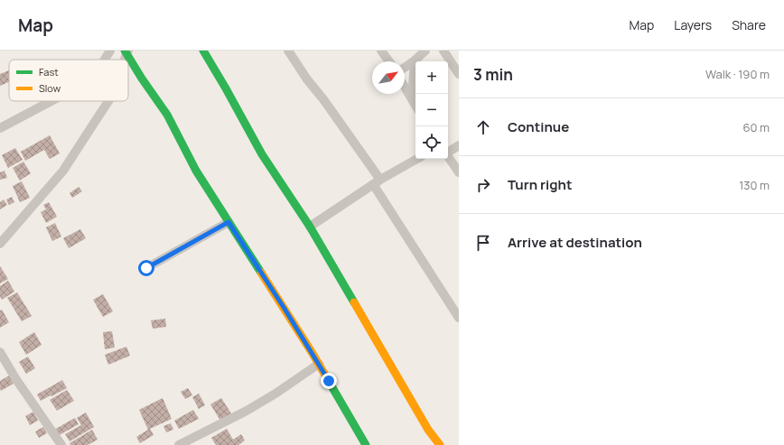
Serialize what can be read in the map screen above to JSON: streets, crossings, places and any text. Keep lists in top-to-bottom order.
{
  "legend": ["Fast", "Slow"],
  "north": "top right",
  "page": {
    "header": "Map",
    "nav": ["Map", "Layers", "Share"],
    "heading": ["3 min", "Walk · 190 m"],
    "map_buttons": ["+", "−"],
    "list": [
      ["Continue", "60 m"],
      ["Turn right", "130 m"],
      "Arrive at destination"
    ]
  }
}
